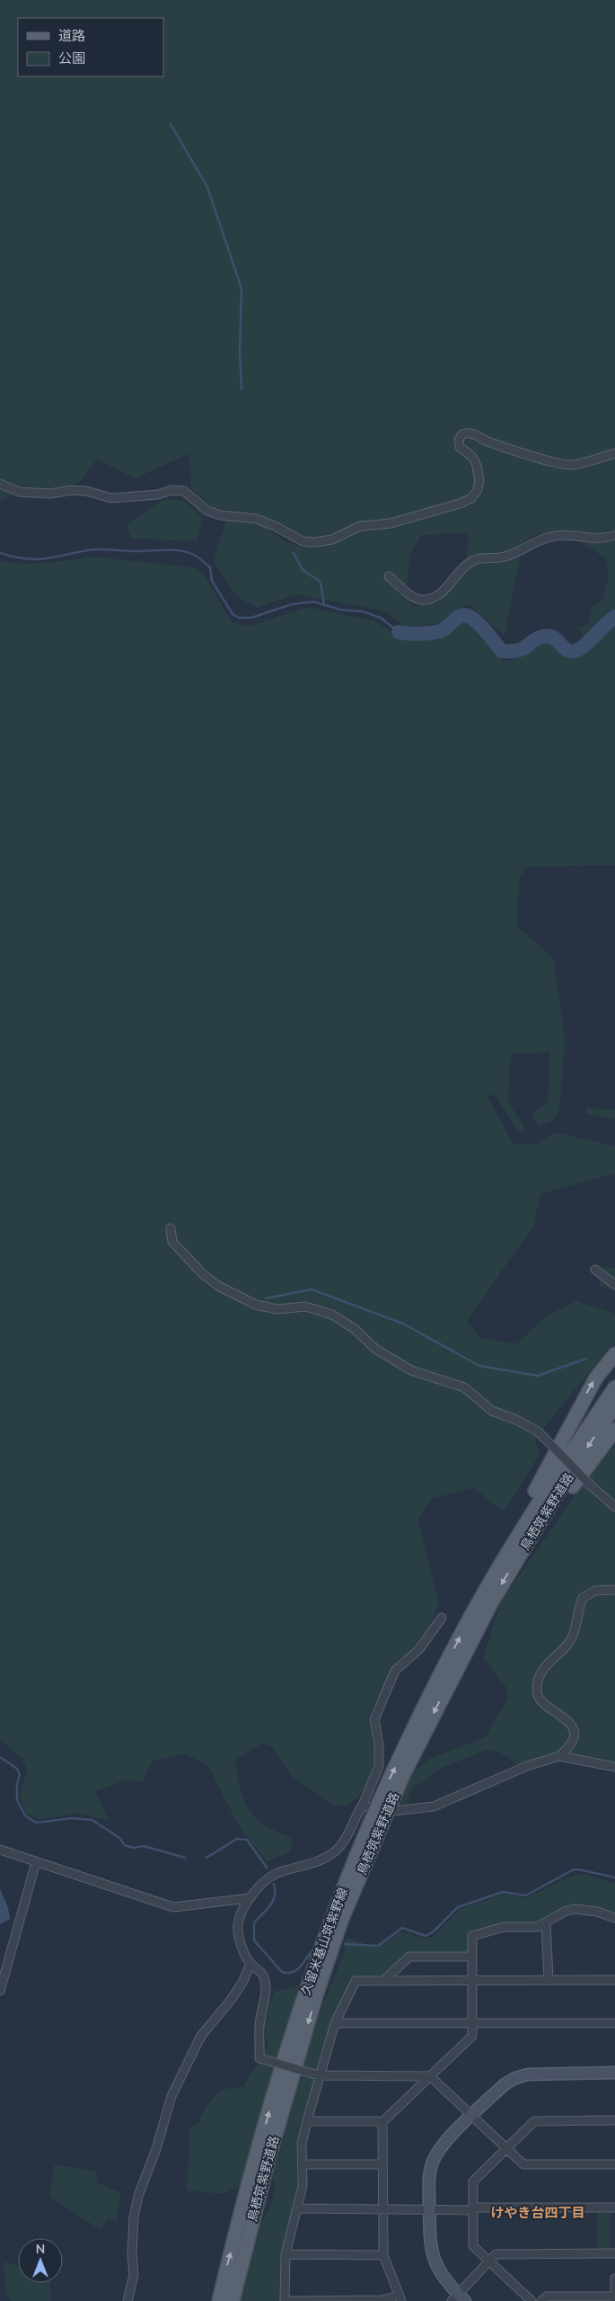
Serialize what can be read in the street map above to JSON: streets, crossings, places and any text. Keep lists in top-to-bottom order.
{
  "streets": {
    "main road": ["鳥栖筑紫野道路", "久留米基山筑紫野線"]
  },
  "crossings": [
    ["鳥栖筑紫野道路", "久留米基山筑紫野線"]
  ],
  "one_way": ["久留米基山筑紫野線"],
  "districts": ["けやき台四丁目"],
  "legend": ["道路", "公園"],
  "north": "top"
}
